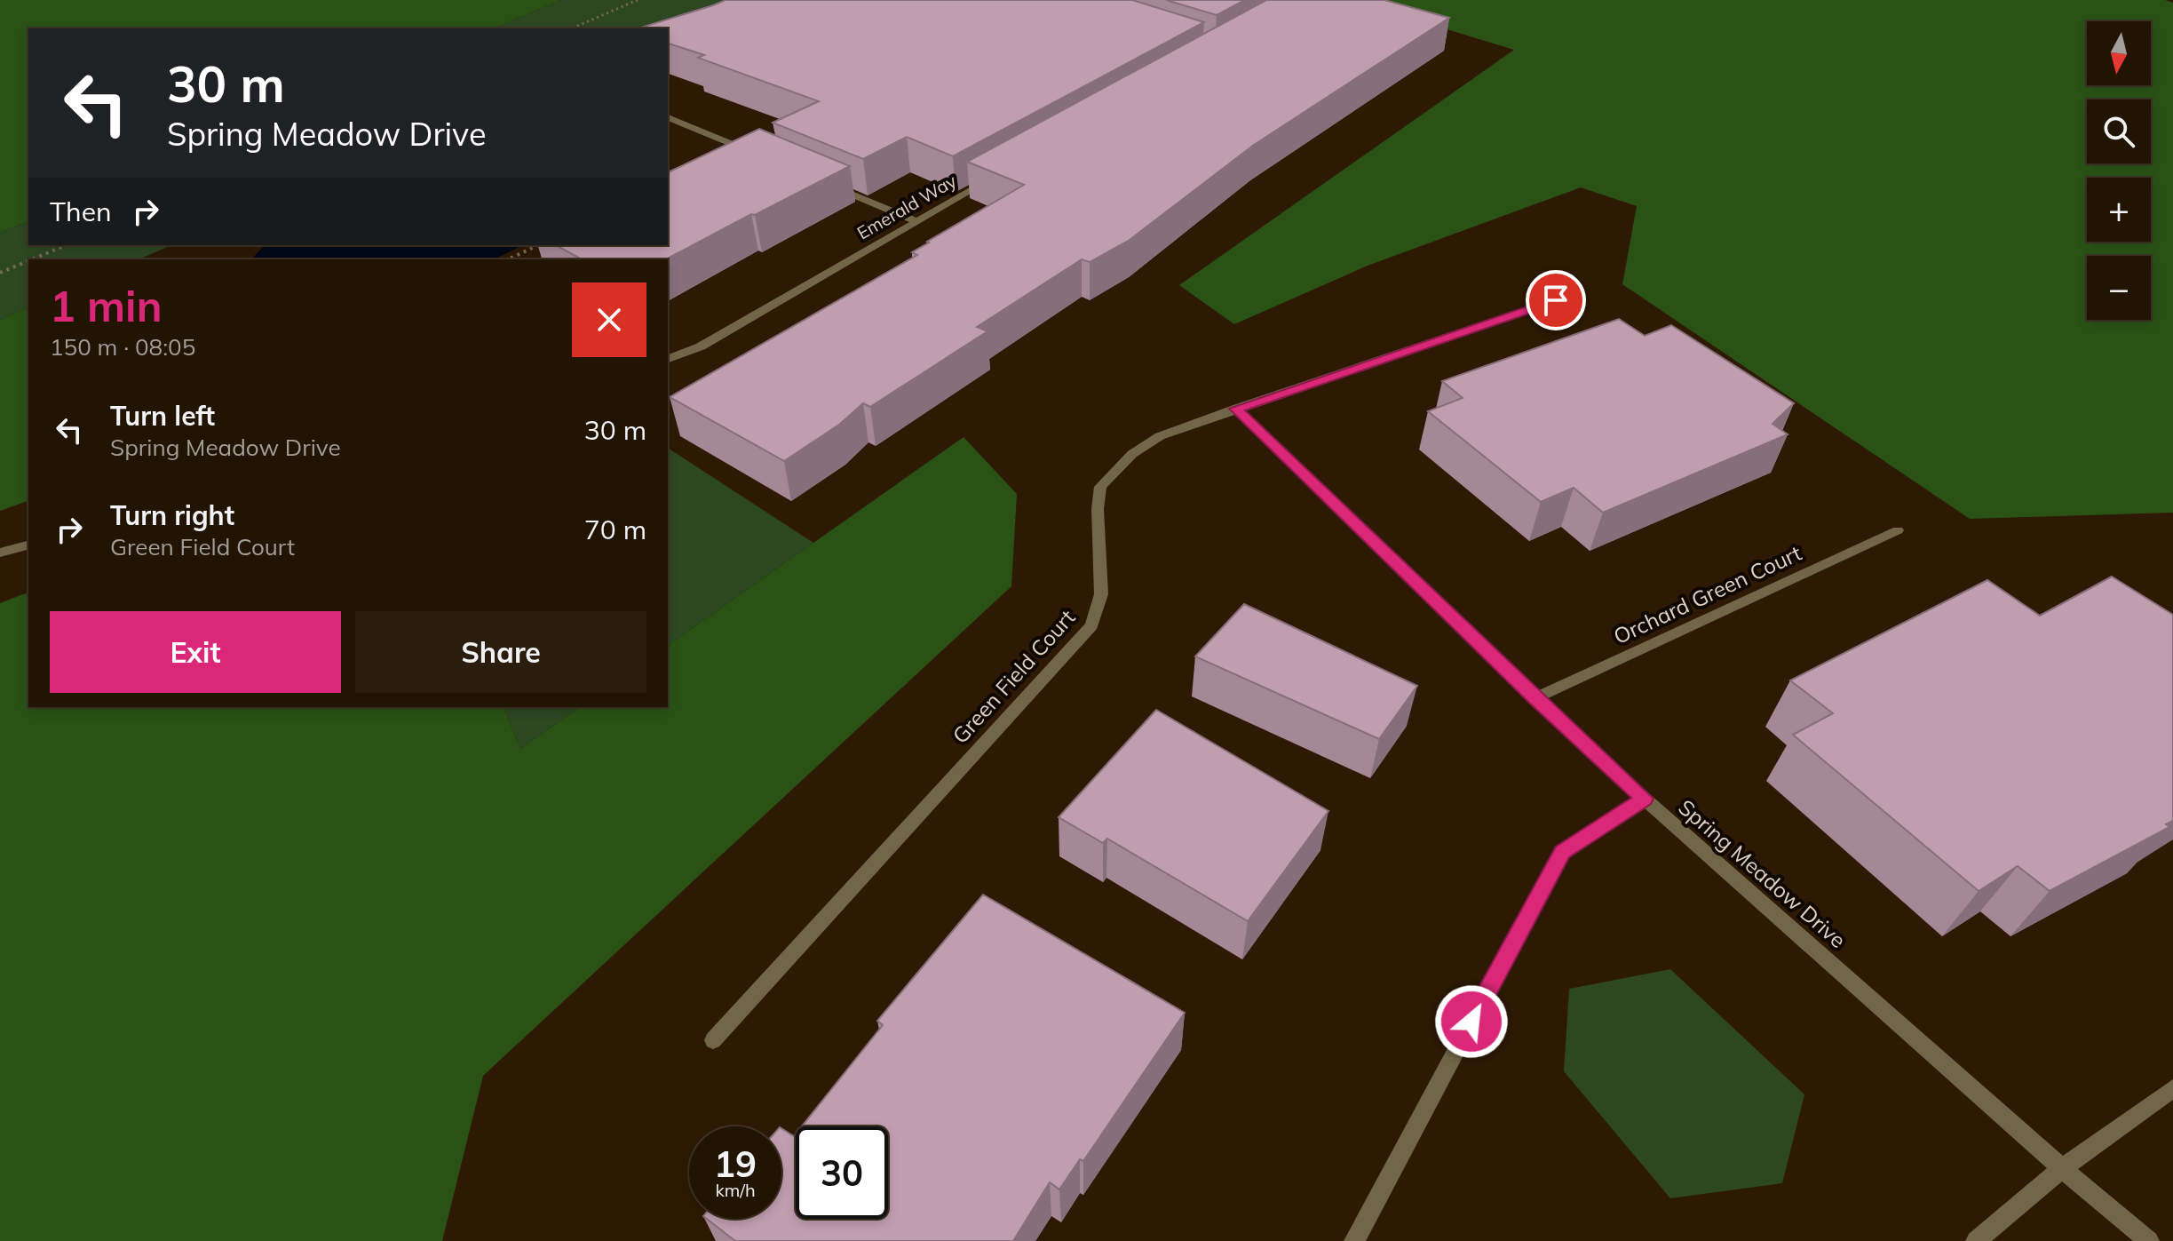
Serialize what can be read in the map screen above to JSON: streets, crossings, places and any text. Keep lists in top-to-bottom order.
{
  "streets": {
    "street": [
      "Emerald Way",
      "Orchard Green Court",
      "Green Field Court",
      "Spring Meadow Drive"
    ]
  },
  "crossings": [
    ["Orchard Green Court", "Spring Meadow Drive"],
    ["Green Field Court", "Spring Meadow Drive"]
  ],
  "north": "bottom",
  "page": {
    "map_buttons": ["+", "−"],
    "turn": ["30 m", "Spring Meadow Drive"],
    "then": "Then",
    "heading": ["1 min", "150 m · 08:05"],
    "list": [
      {
        "name": "Turn left",
        "note": "Spring Meadow Drive",
        "value": "30 m"
      },
      {
        "name": "Turn right",
        "note": "Green Field Court",
        "value": "70 m"
      }
    ],
    "buttons": ["Exit", "Share"],
    "speed": "19 km/h",
    "limit": "30"
  }
}
